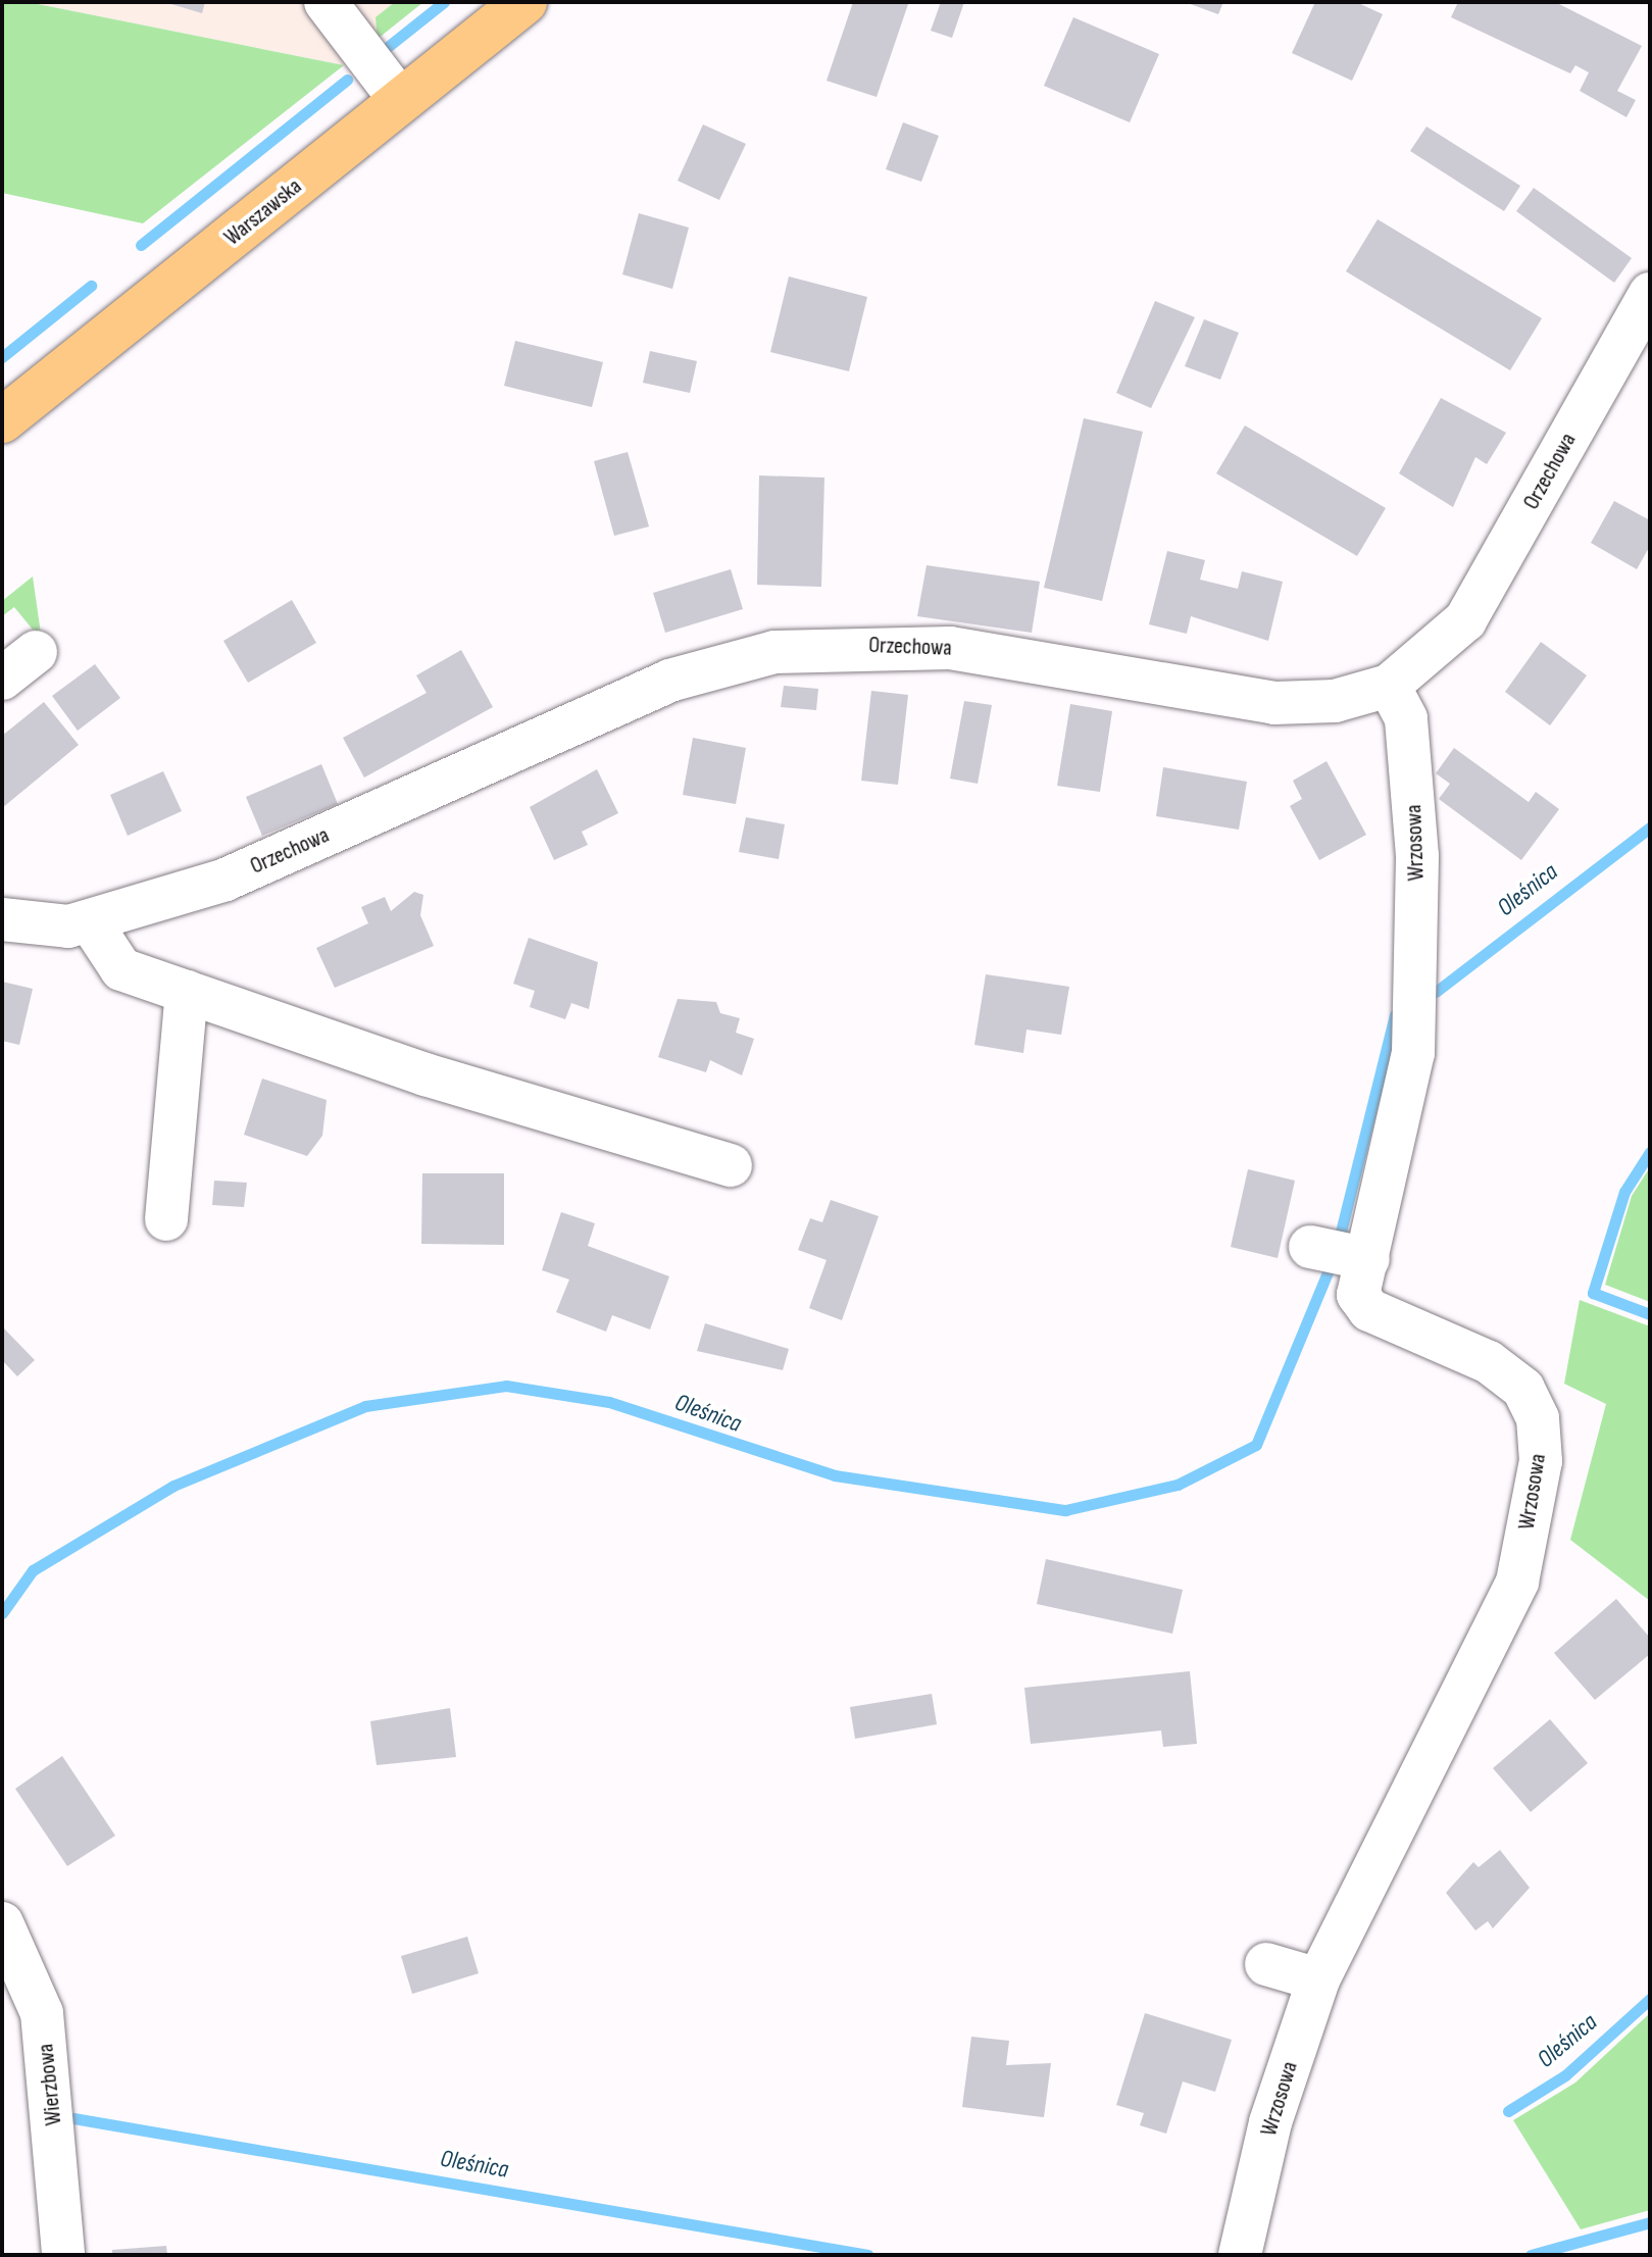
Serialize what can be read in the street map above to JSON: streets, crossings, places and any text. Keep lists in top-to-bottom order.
{
  "streets": {
    "main road": ["Warszawska"],
    "street": ["Orzechowa", "Wrzosowa", "Wierzbowa"]
  },
  "crossings": [
    ["Orzechowa", "Wrzosowa"]
  ],
  "water": ["Oleśnica"]
}
